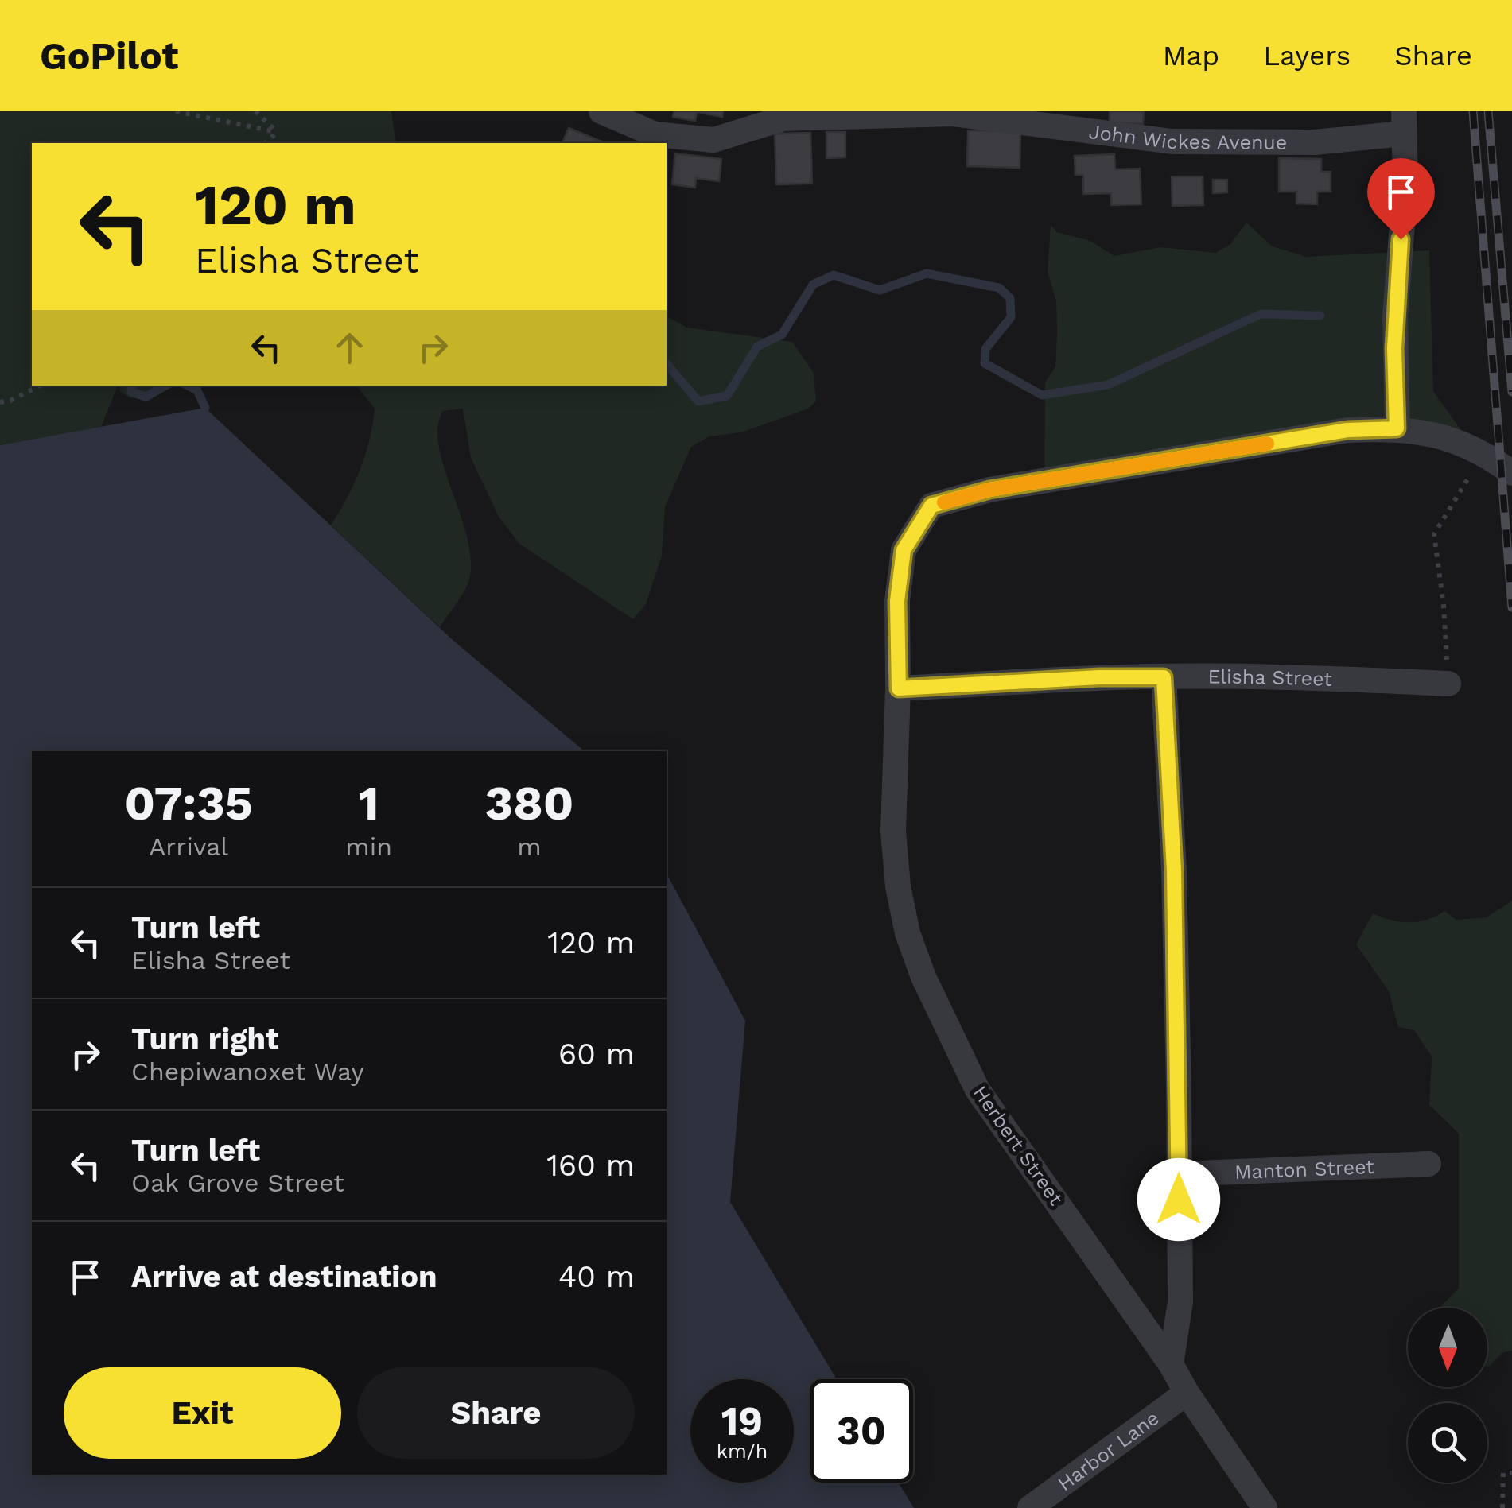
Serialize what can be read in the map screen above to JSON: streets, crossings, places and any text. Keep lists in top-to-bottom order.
{
  "streets": {
    "street": [
      "John Wickes Avenue",
      "Elisha Street",
      "Herbert Street",
      "Manton Street",
      "Harbor Lane"
    ]
  },
  "crossings": [
    ["Elisha Street", "Herbert Street"],
    ["Herbert Street", "Harbor Lane"]
  ],
  "north": "bottom",
  "page": {
    "header": "GoPilot",
    "nav": ["Map", "Layers", "Share"],
    "turn": ["120 m", "Elisha Street"],
    "eta": [
      "07:35",
      "Arrival",
      "1",
      "min",
      "380",
      "m"
    ],
    "list": [
      {
        "name": "Turn left",
        "note": "Elisha Street",
        "value": "120 m"
      },
      {
        "name": "Turn right",
        "note": "Chepiwanoxet Way",
        "value": "60 m"
      },
      {
        "name": "Turn left",
        "note": "Oak Grove Street",
        "value": "160 m"
      },
      {
        "name": "Arrive at destination",
        "value": "40 m"
      }
    ],
    "buttons": ["Exit", "Share"],
    "speed": "19 km/h",
    "limit": "30"
  }
}
